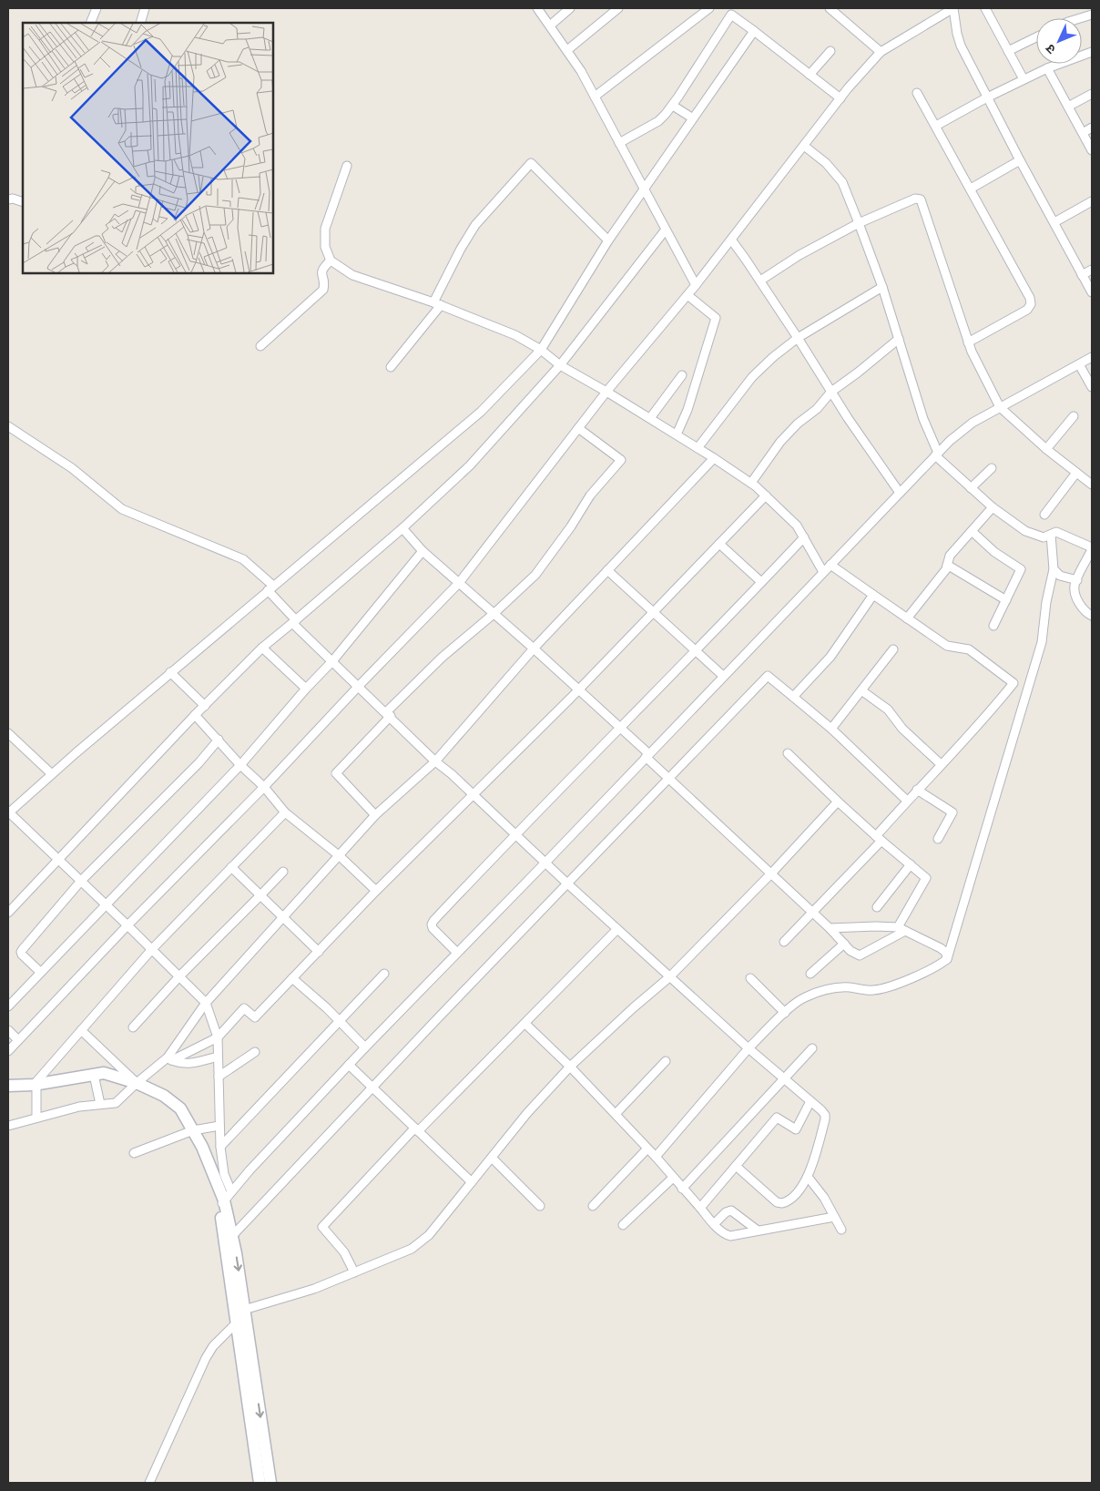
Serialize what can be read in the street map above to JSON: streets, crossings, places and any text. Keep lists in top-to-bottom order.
{
  "north": "bottom left"
}
